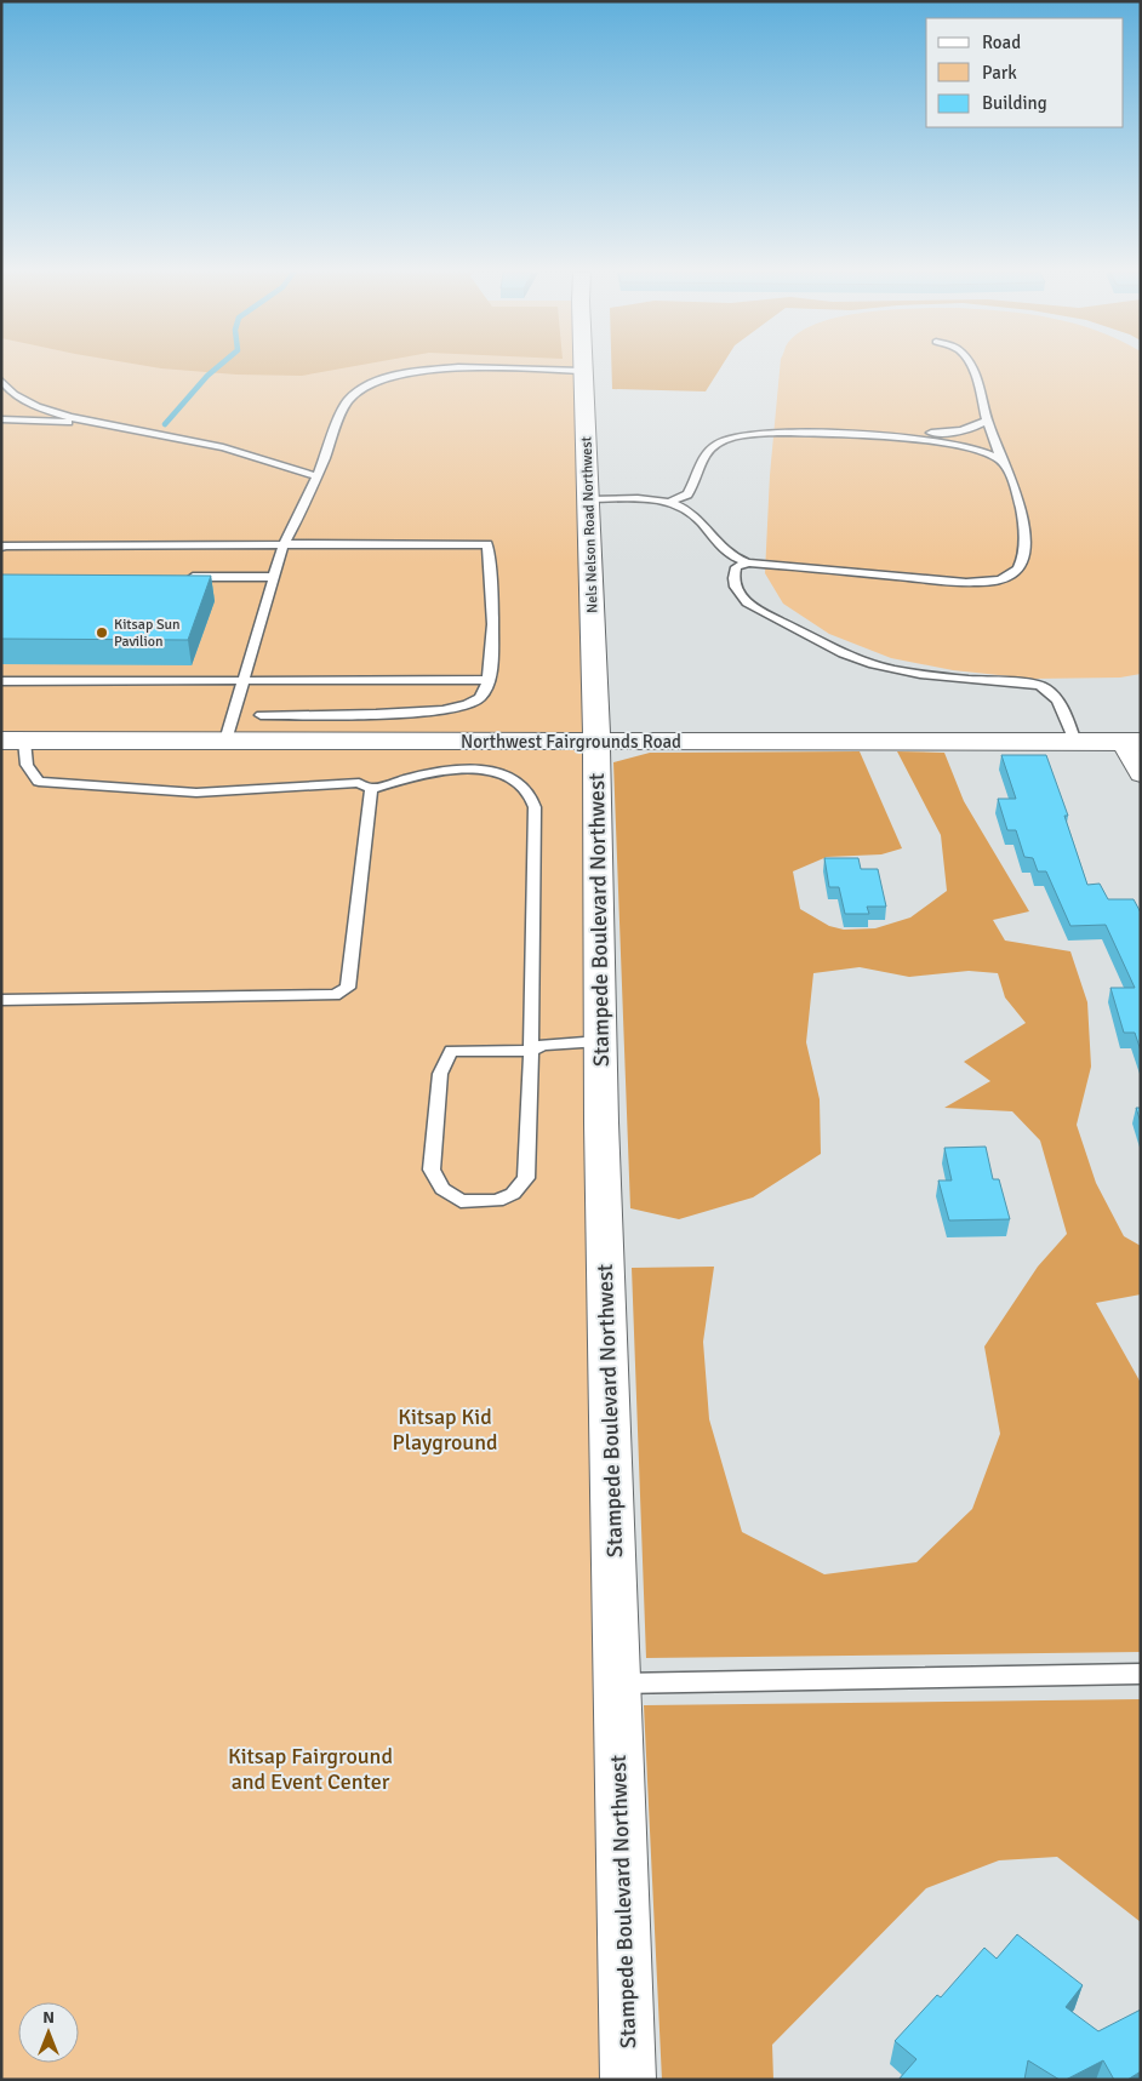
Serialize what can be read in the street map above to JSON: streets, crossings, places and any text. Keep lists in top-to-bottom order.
{
  "streets": {
    "street": ["Nels Nelson Road Northwest", "Northwest Fairgrounds Road", "Stampede Boulevard Northwest"]
  },
  "crossings": [
    ["Nels Nelson Road Northwest", "Northwest Fairgrounds Road"],
    ["Nels Nelson Road Northwest", "Stampede Boulevard Northwest"],
    ["Northwest Fairgrounds Road", "Stampede Boulevard Northwest"]
  ],
  "parks": ["Kitsap Kid Playground", "Kitsap Fairground and Event Center"],
  "places": ["Kitsap Sun Pavilion"],
  "legend": ["Road", "Park", "Building"],
  "north": "top"
}
